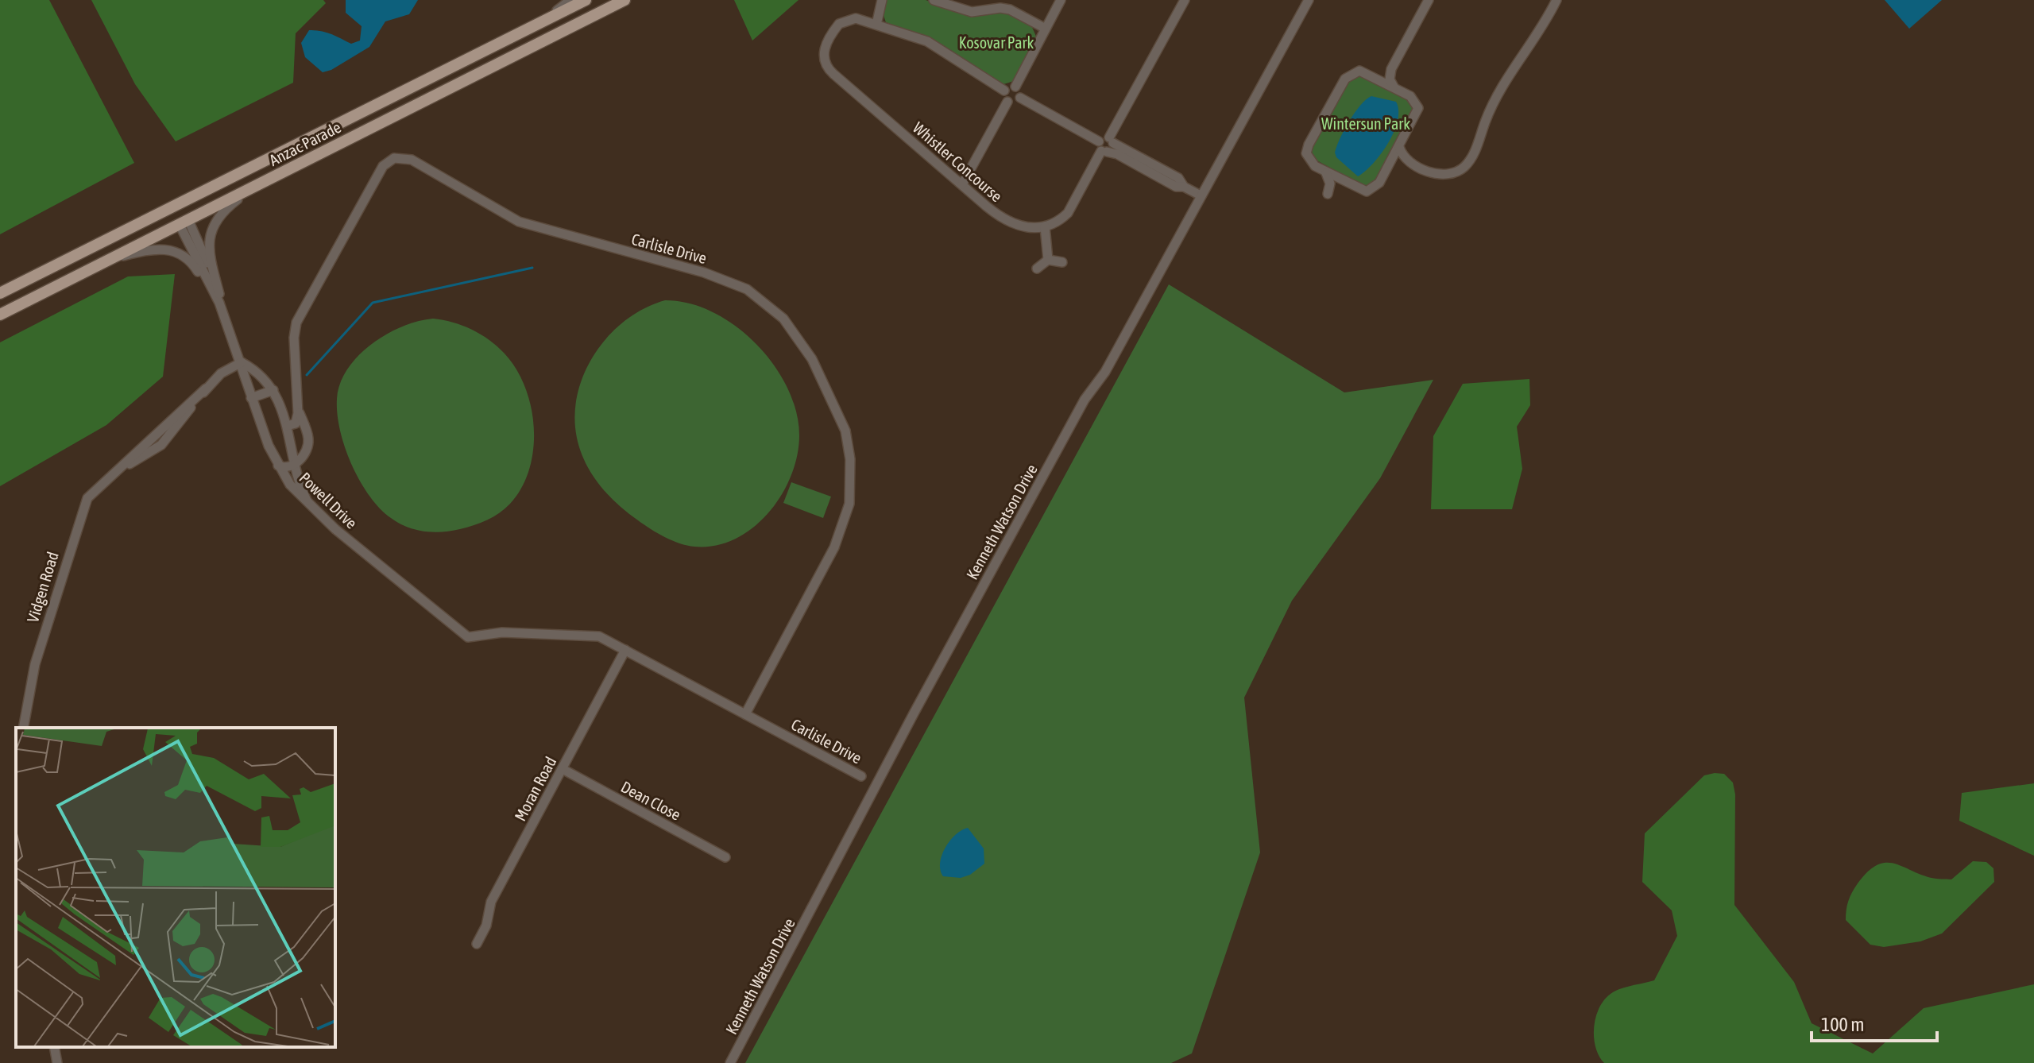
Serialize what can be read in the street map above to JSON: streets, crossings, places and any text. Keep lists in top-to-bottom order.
{
  "streets": {
    "main road": ["Anzac Parade"],
    "street": [
      "Whistler Concourse",
      "Carlisle Drive",
      "Powell Drive",
      "Kenneth Watson Drive",
      "Vidgen Road",
      "Moran Road",
      "Dean Close"
    ]
  },
  "crossings": [
    ["Anzac Parade", "Powell Drive"],
    ["Carlisle Drive", "Powell Drive"],
    ["Carlisle Drive", "Moran Road"],
    ["Powell Drive", "Vidgen Road"],
    ["Moran Road", "Dean Close"]
  ],
  "parks": ["Kosovar Park", "Wintersun Park"],
  "scale_bar": "100 m"
}
